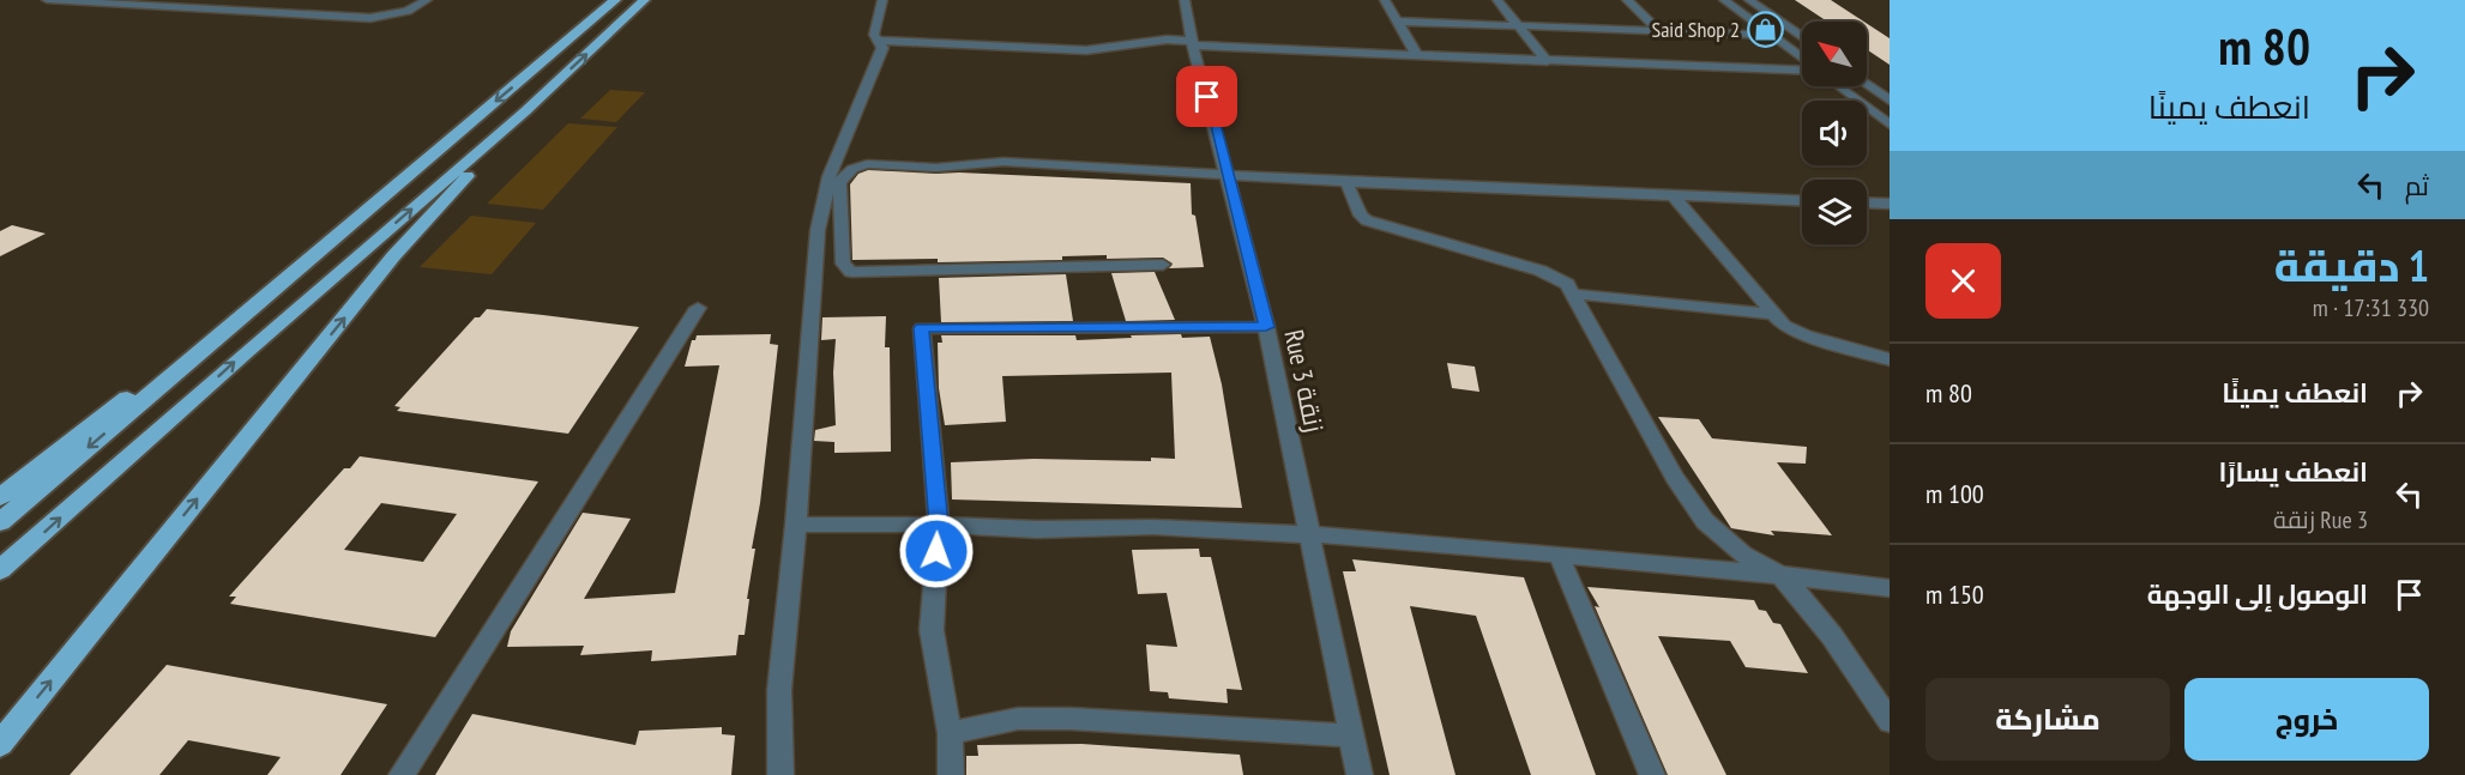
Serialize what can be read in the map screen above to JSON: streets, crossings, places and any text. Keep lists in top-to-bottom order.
{
  "streets": {
    "street": ["Rue 3 زنقة"]
  },
  "places": {
    "shop": ["Said Shop 2"]
  },
  "north": "top left",
  "page": {
    "turn": ["80 m", "انعطف يمينًا"],
    "then": "ثم",
    "heading": ["1 دقيقة", "330 m · 17:31"],
    "list": [
      {
        "name": "انعطف يمينًا",
        "value": "80 m"
      },
      {
        "name": "انعطف يسارًا",
        "note": "Rue 3 زنقة",
        "value": "100 m"
      },
      {
        "name": "الوصول إلى الوجهة",
        "value": "150 m"
      }
    ],
    "buttons": ["خروج", "مشاركة"]
  }
}
